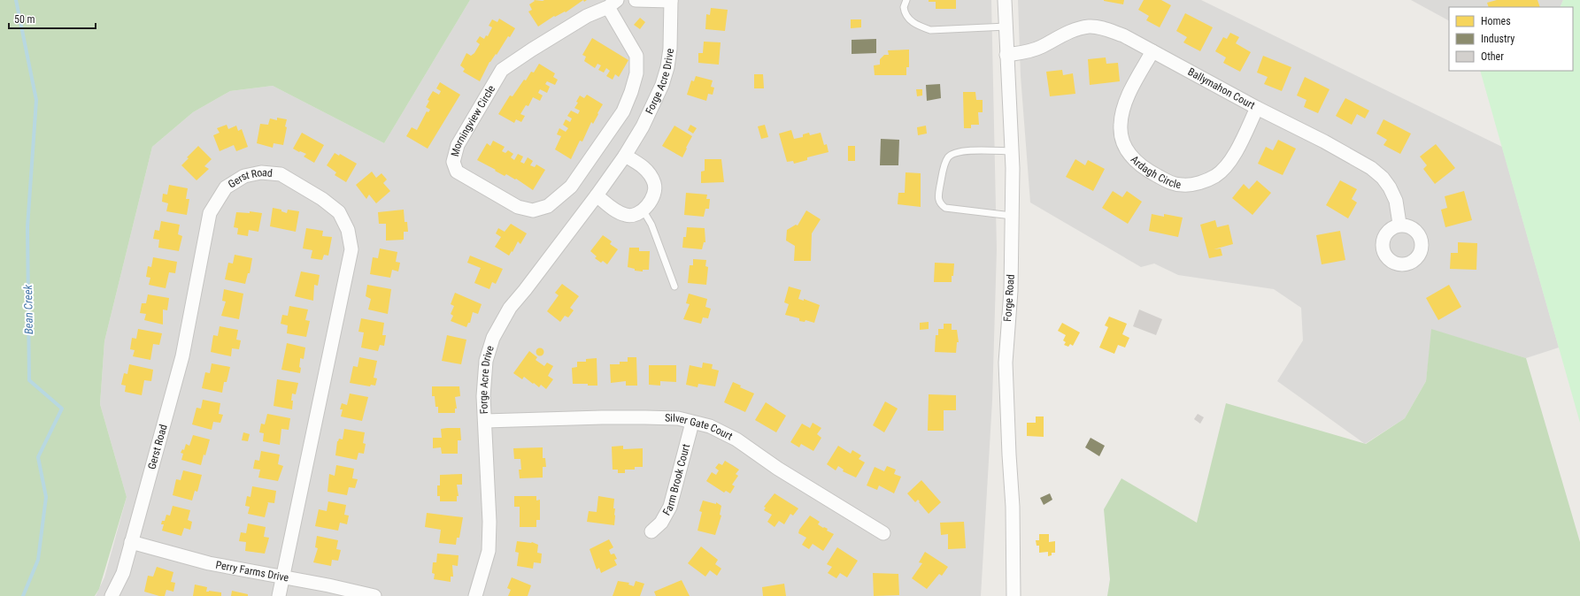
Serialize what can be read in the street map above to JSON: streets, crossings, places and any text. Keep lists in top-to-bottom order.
{
  "streets": {
    "street": [
      "Forge Acre Drive",
      "Ballymahon Court",
      "Morningview Circle",
      "Ardagh Circle",
      "Gerst Road",
      "Forge Road",
      "Silver Gate Court",
      "Farm Brook Court",
      "Perry Farms Drive"
    ]
  },
  "crossings": [
    ["Forge Acre Drive", "Silver Gate Court"],
    ["Ballymahon Court", "Ardagh Circle"],
    ["Ballymahon Court", "Forge Road"],
    ["Gerst Road", "Perry Farms Drive"],
    ["Silver Gate Court", "Farm Brook Court"]
  ],
  "water": ["Bean Creek"],
  "legend": ["Homes", "Industry", "Other"],
  "scale_bar": "50 m"
}
